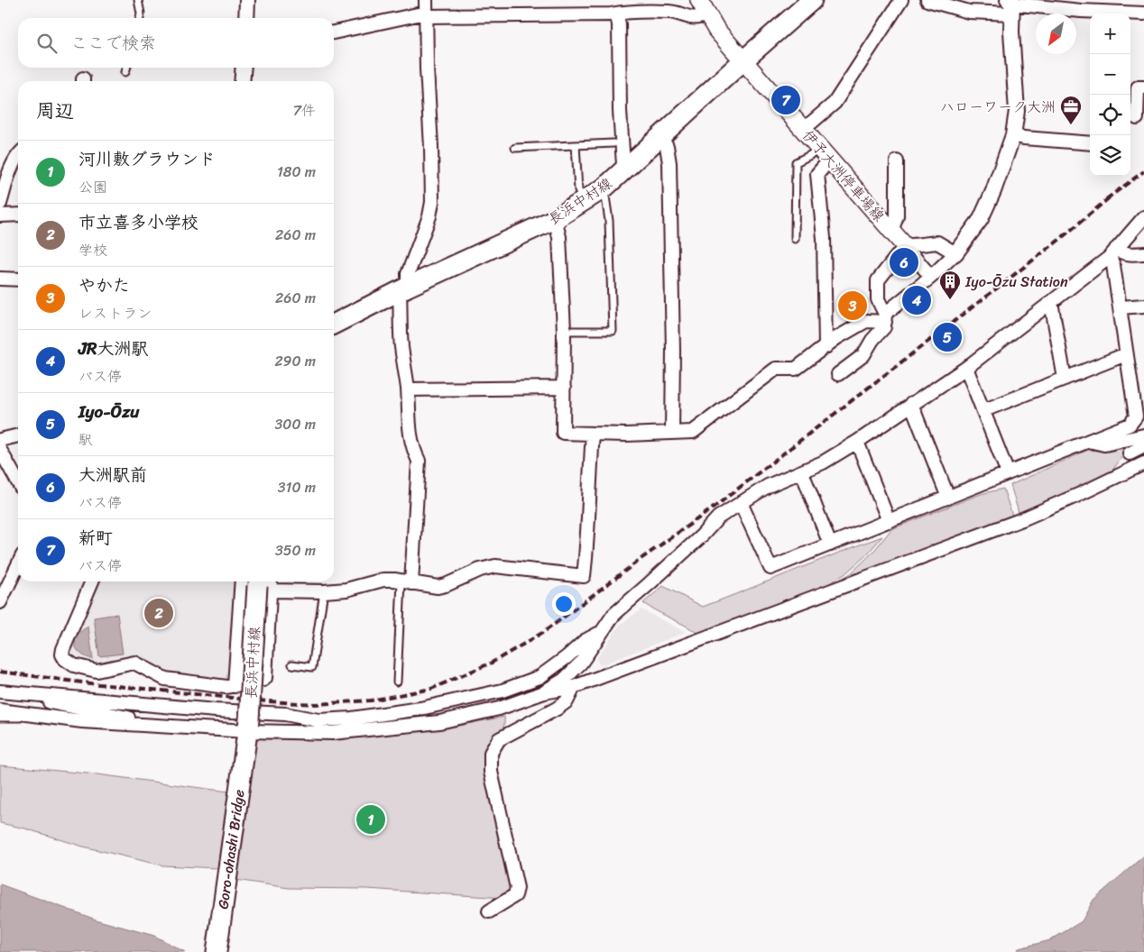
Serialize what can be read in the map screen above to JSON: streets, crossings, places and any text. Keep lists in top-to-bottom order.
{
  "streets": {
    "main road": ["伊予大洲停車場線", "長浜中村線", "Goro-ohashi Bridge"]
  },
  "crossings": [
    ["伊予大洲停車場線", "長浜中村線"],
    ["長浜中村線", "Goro-ohashi Bridge"]
  ],
  "places": {
    "office": ["ハローワーク大洲"],
    "building": ["Iyo-Ōzu Station"]
  },
  "north": "bottom left",
  "page": {
    "map_buttons": ["+", "−"],
    "search": "ここで検索",
    "heading": ["周辺", "7件"],
    "pins": [
      "7",
      "6",
      "4",
      "3",
      "5",
      "2",
      "1"
    ],
    "list": [
      {
        "mark": "1",
        "name": "河川敷グラウンド",
        "note": "公園",
        "value": "180 m"
      },
      {
        "mark": "2",
        "name": "市立喜多小学校",
        "note": "学校",
        "value": "260 m"
      },
      {
        "mark": "3",
        "name": "やかた",
        "note": "レストラン",
        "value": "260 m"
      },
      {
        "mark": "4",
        "name": "JR大洲駅",
        "note": "バス停",
        "value": "290 m"
      },
      {
        "mark": "5",
        "name": "Iyo-Ōzu",
        "note": "駅",
        "value": "300 m"
      },
      {
        "mark": "6",
        "name": "大洲駅前",
        "note": "バス停",
        "value": "310 m"
      },
      {
        "mark": "7",
        "name": "新町",
        "note": "バス停",
        "value": "350 m"
      }
    ]
  }
}
